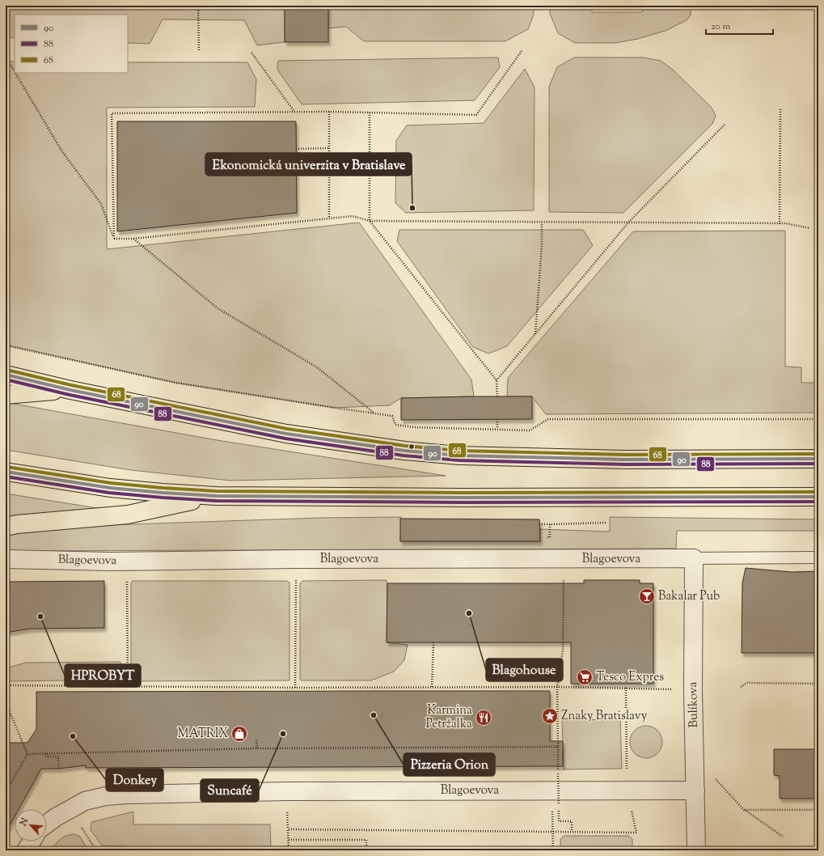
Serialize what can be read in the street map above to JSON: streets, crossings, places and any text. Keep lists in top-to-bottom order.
{
  "streets": {
    "street": ["Blagoevova", "Bulíkova"]
  },
  "crossings": [
    ["Blagoevova", "Bulíkova"]
  ],
  "places": {
    "other": [
      "Ekonomická univerzita v Bratislave",
      "Blagohouse",
      "HPROBYT",
      "Pizzeria Orion",
      "Suncafé",
      "Donkey"
    ],
    "bar": ["Bakalar Pub"],
    "supermarket": ["Tesco Expres"],
    "place": ["Znaky Bratislavy"],
    "restaurant": ["Karmina Petržalka"],
    "shop": ["MATRIX"]
  },
  "lines": ["transit line 68", "transit line 90", "transit line 88"],
  "legend": ["90", "88", "68"],
  "scale_bar": "20 m",
  "north": "top left"
}
